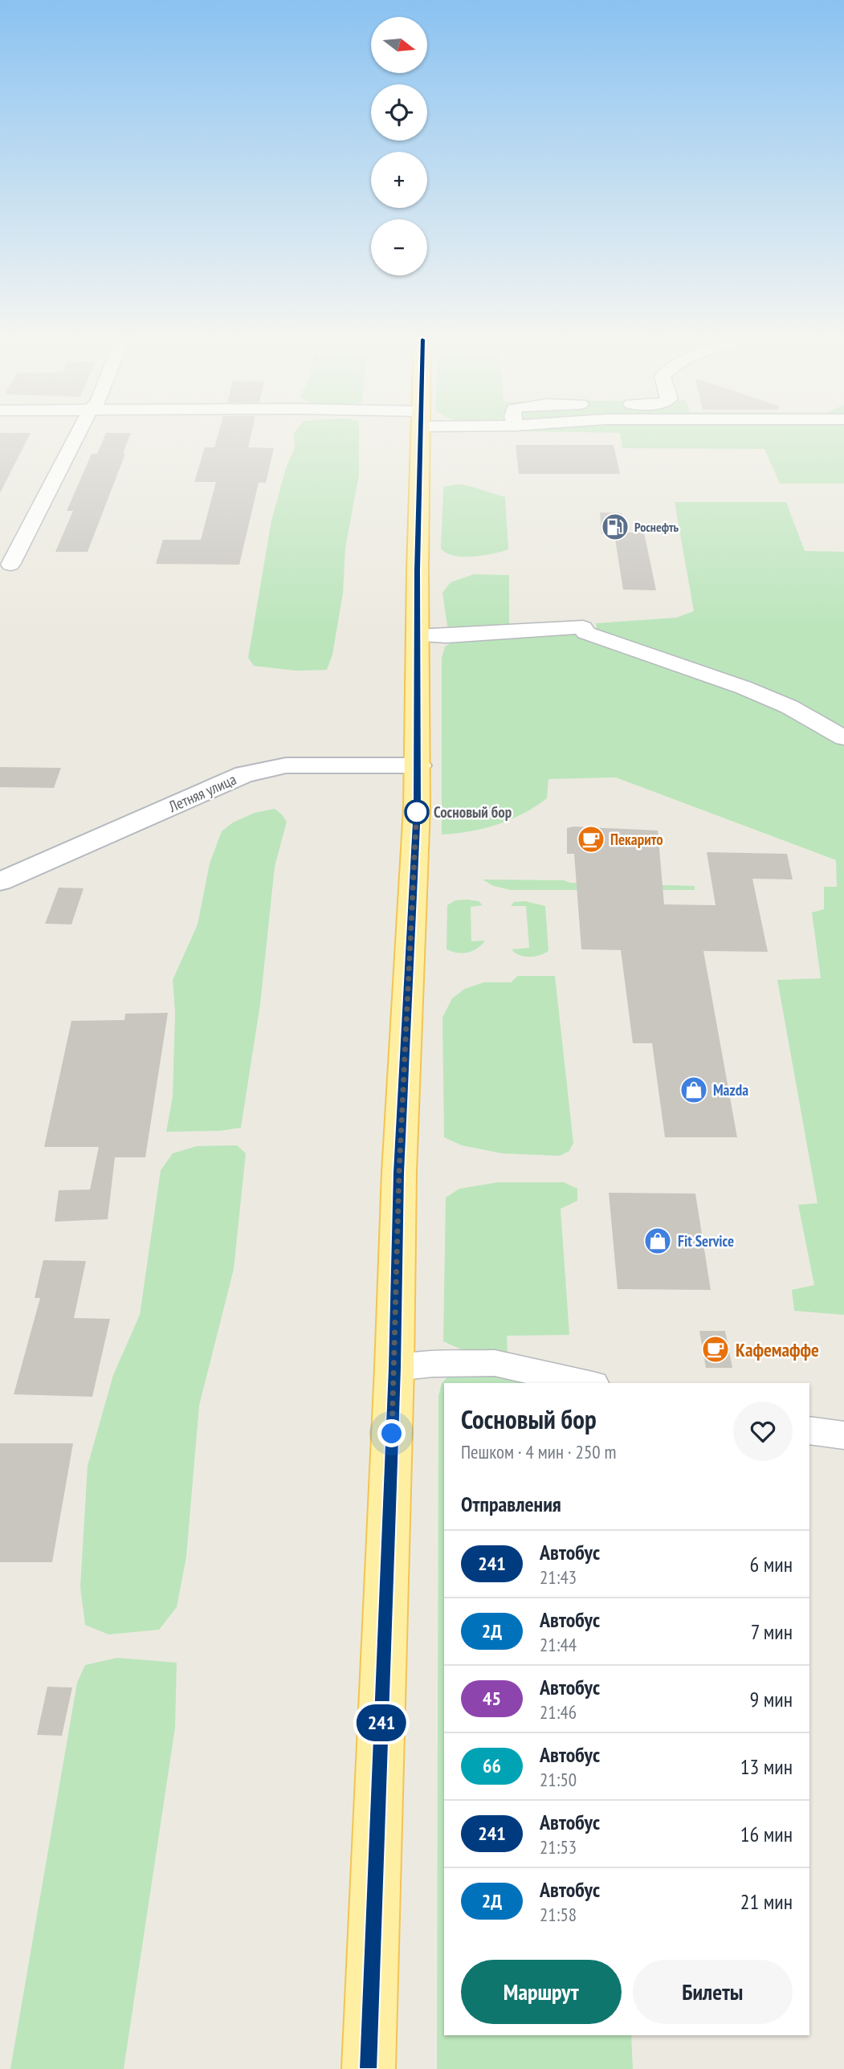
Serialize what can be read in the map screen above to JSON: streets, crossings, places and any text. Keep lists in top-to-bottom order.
{
  "streets": {
    "street": ["Летняя улица"]
  },
  "places": {
    "fuel station": ["Роснефть"],
    "other": ["Сосновый бор"],
    "cafe": ["Пекарито", "Кафемаффе"],
    "shop": ["Mazda", "Fit Service"]
  },
  "lines": ["bus line 241"],
  "north": "right",
  "page": {
    "on_map": "241",
    "map_buttons": ["+", "−"],
    "heading": [
      ["Сосновый бор", "Пешком · 4 мин · 250 m"],
      "Отправления"
    ],
    "list": [
      {
        "mark": "241",
        "name": "Автобус",
        "note": "21:43",
        "value": "6 мин"
      },
      {
        "mark": "2Д",
        "name": "Автобус",
        "note": "21:44",
        "value": "7 мин"
      },
      {
        "mark": "45",
        "name": "Автобус",
        "note": "21:46",
        "value": "9 мин"
      },
      {
        "mark": "66",
        "name": "Автобус",
        "note": "21:50",
        "value": "13 мин"
      },
      {
        "mark": "241",
        "name": "Автобус",
        "note": "21:53",
        "value": "16 мин"
      },
      {
        "mark": "2Д",
        "name": "Автобус",
        "note": "21:58",
        "value": "21 мин"
      }
    ],
    "buttons": ["Маршрут", "Билеты"]
  }
}
